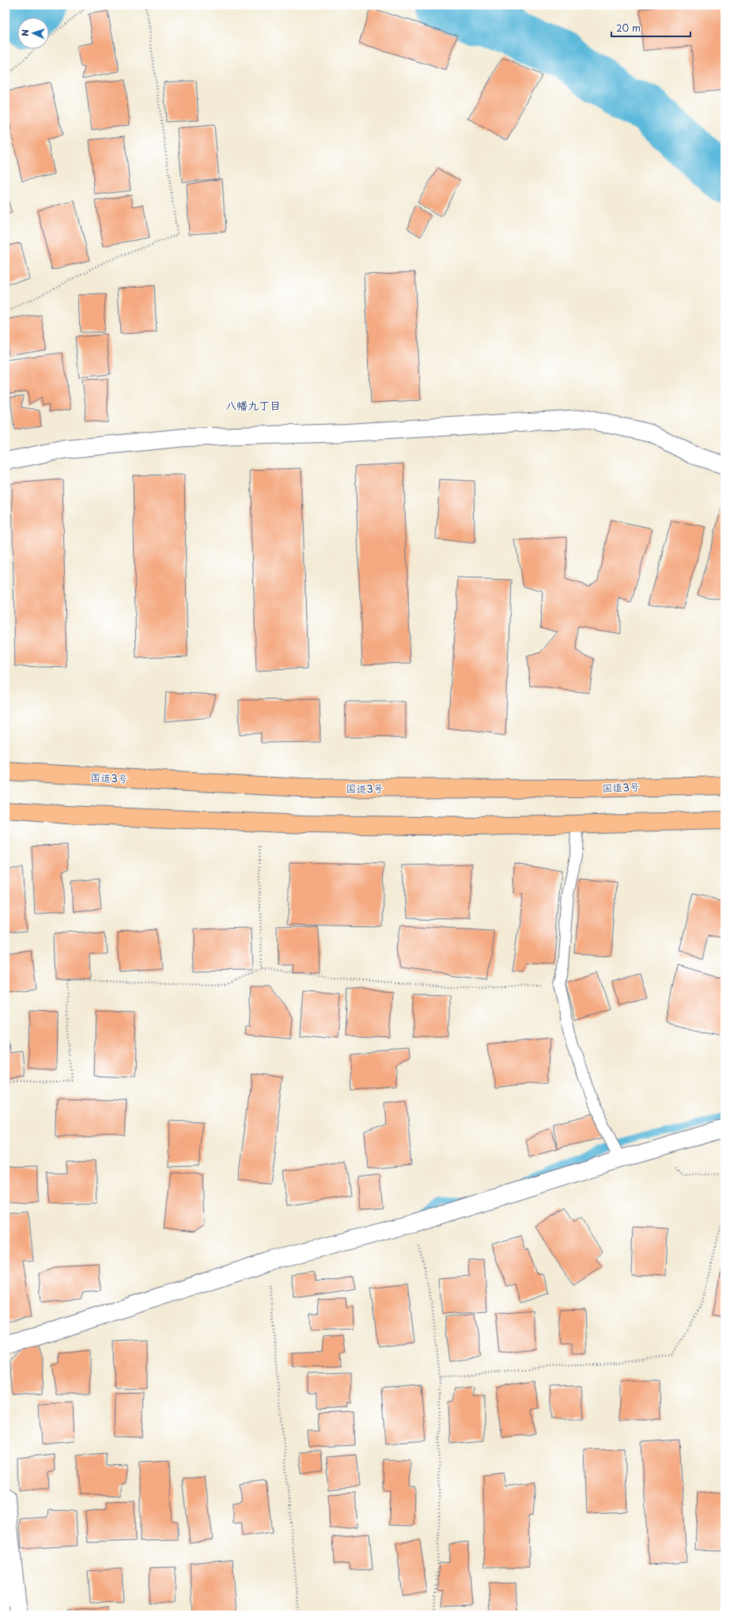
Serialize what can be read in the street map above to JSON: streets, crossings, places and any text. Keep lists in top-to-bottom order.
{
  "streets": {
    "highway": ["国道3号"]
  },
  "districts": ["八幡九丁目"],
  "scale_bar": "20 m",
  "north": "left"
}
